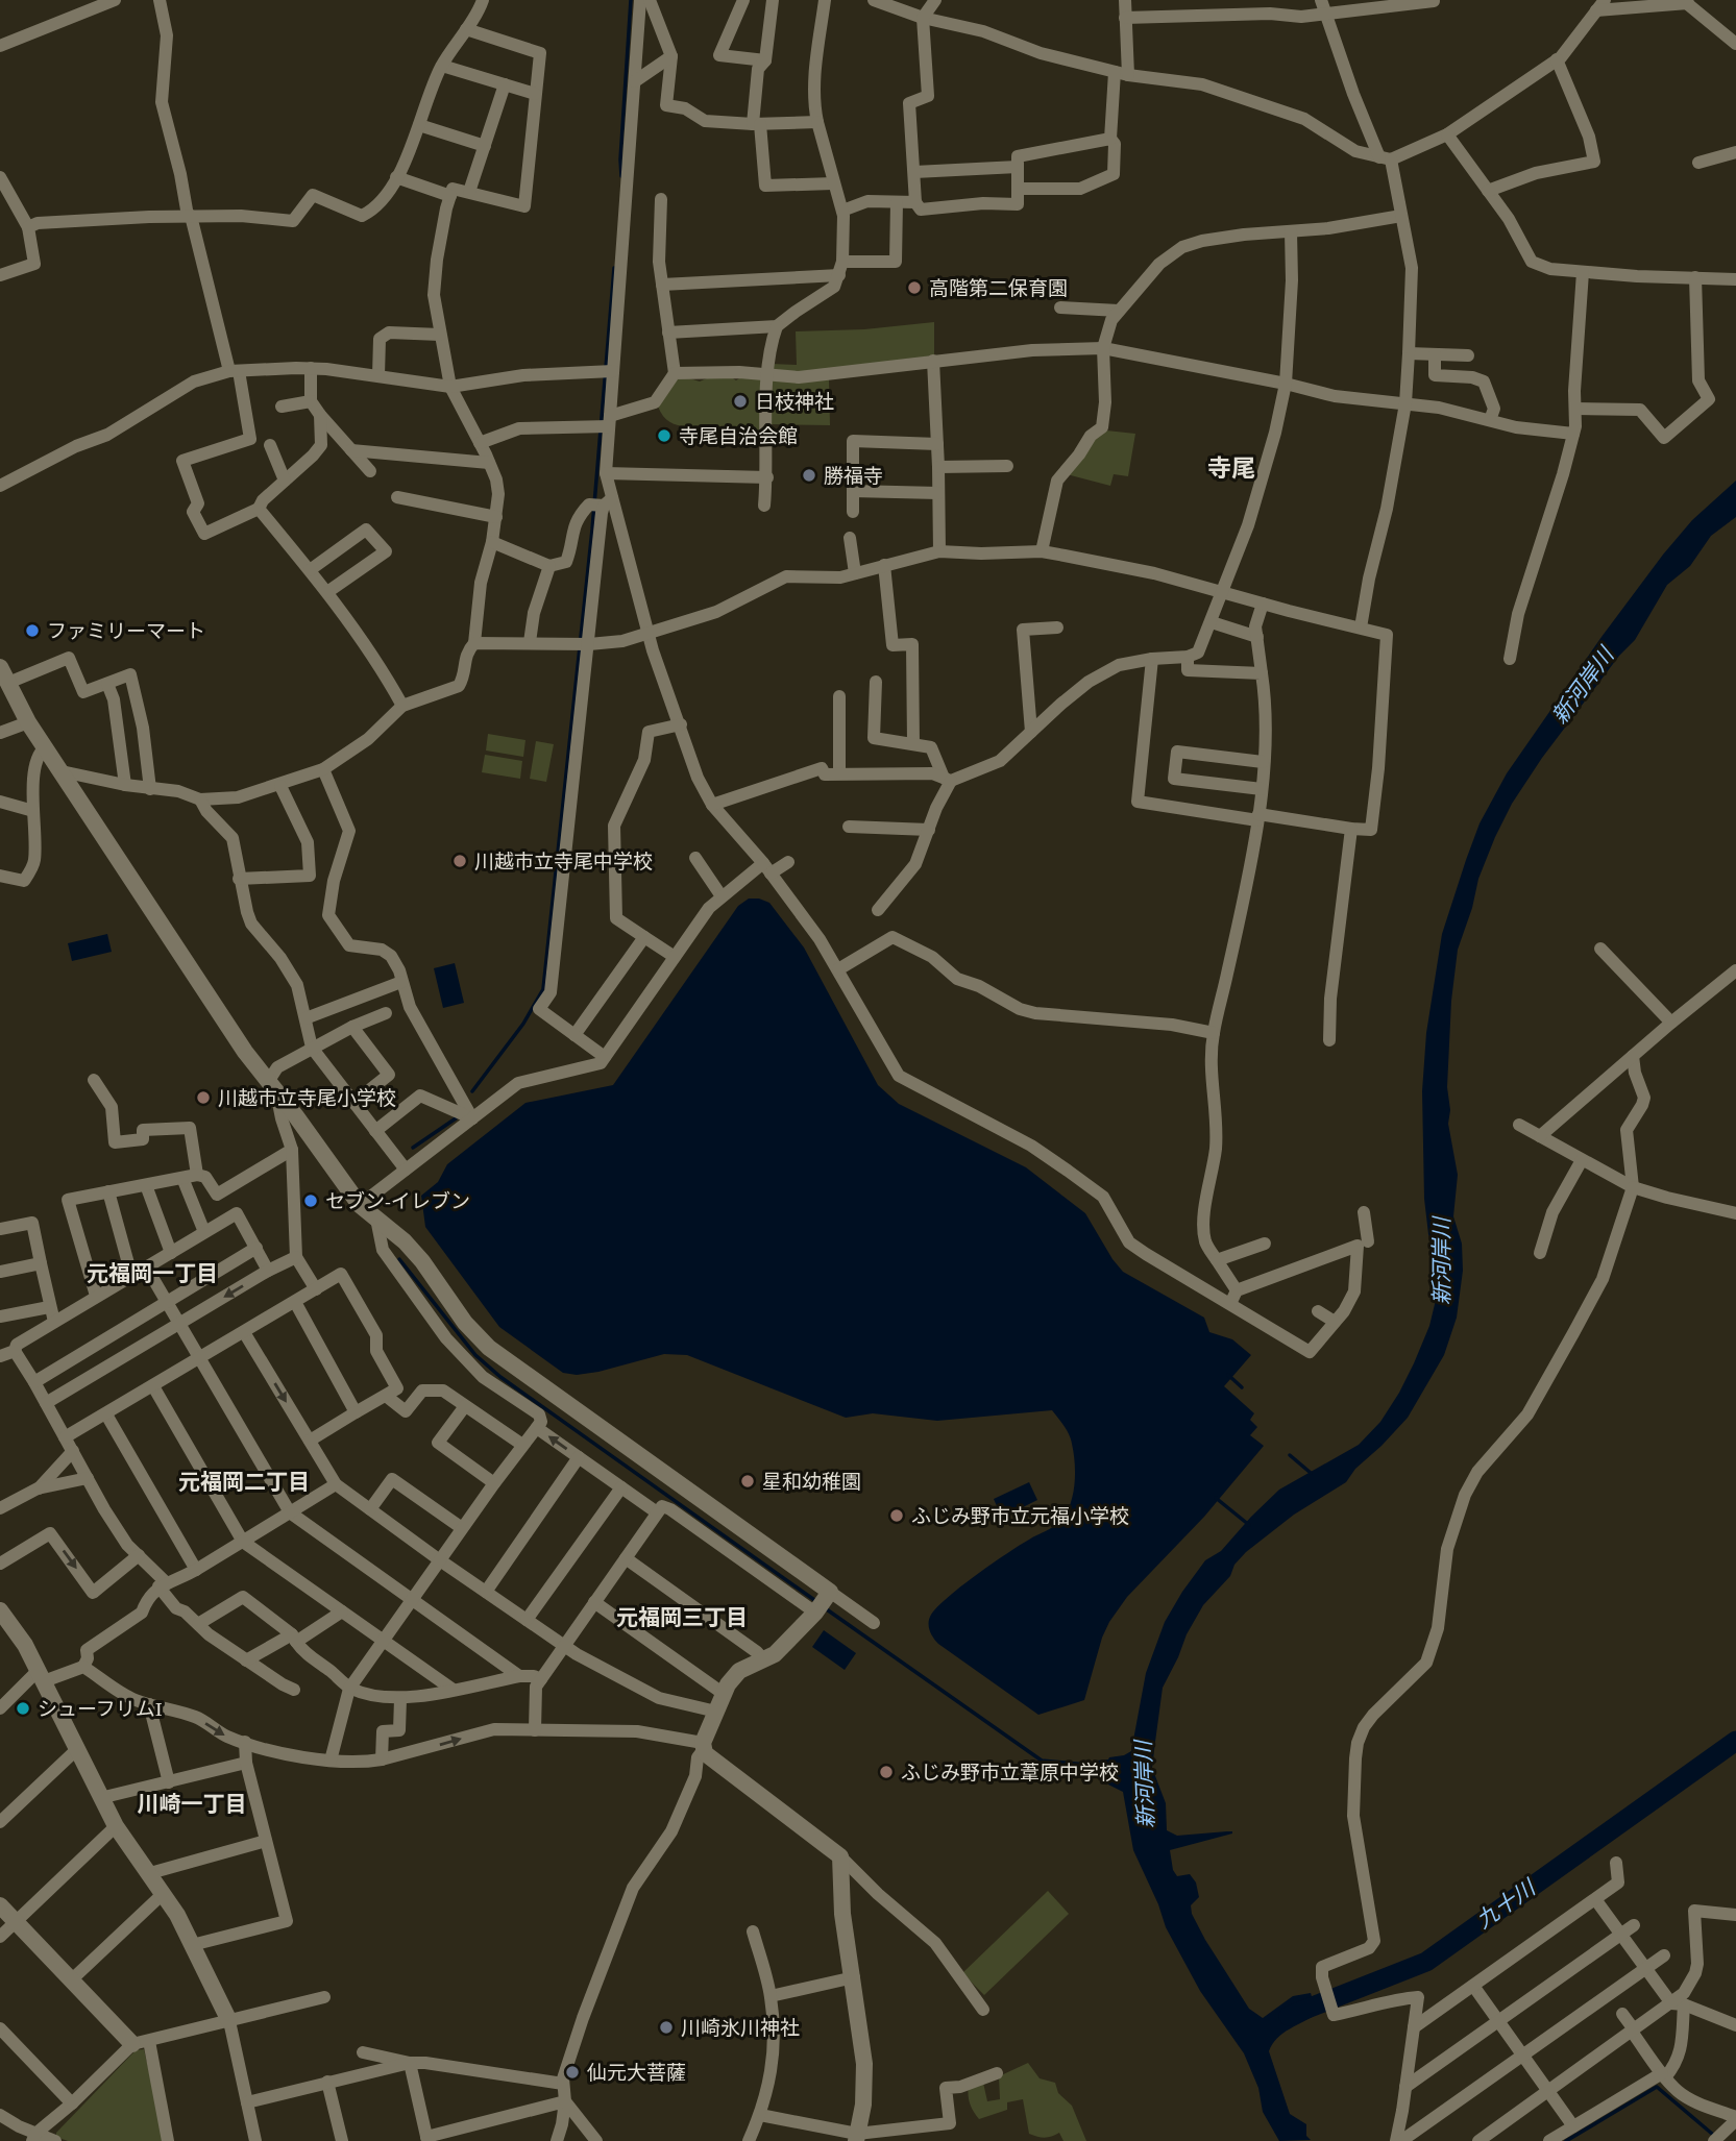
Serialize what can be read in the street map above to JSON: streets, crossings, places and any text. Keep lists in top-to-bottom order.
{
  "districts": [
    "寺尾",
    "元福岡一丁目",
    "元福岡二丁目",
    "元福岡三丁目",
    "川崎一丁目"
  ],
  "water": ["新河岸川", "九十川"],
  "places": [
    "高階第二保育園",
    "日枝神社",
    "寺尾自治会館",
    "勝福寺",
    "ファミリーマート",
    "川越市立寺尾中学校",
    "川越市立寺尾小学校",
    "セブン-イレブン",
    "星和幼稚園",
    "ふじみ野市立元福小学校",
    "シューフリムI",
    "ふじみ野市立葦原中学校",
    "川崎氷川神社",
    "仙元大菩薩"
  ]
}
